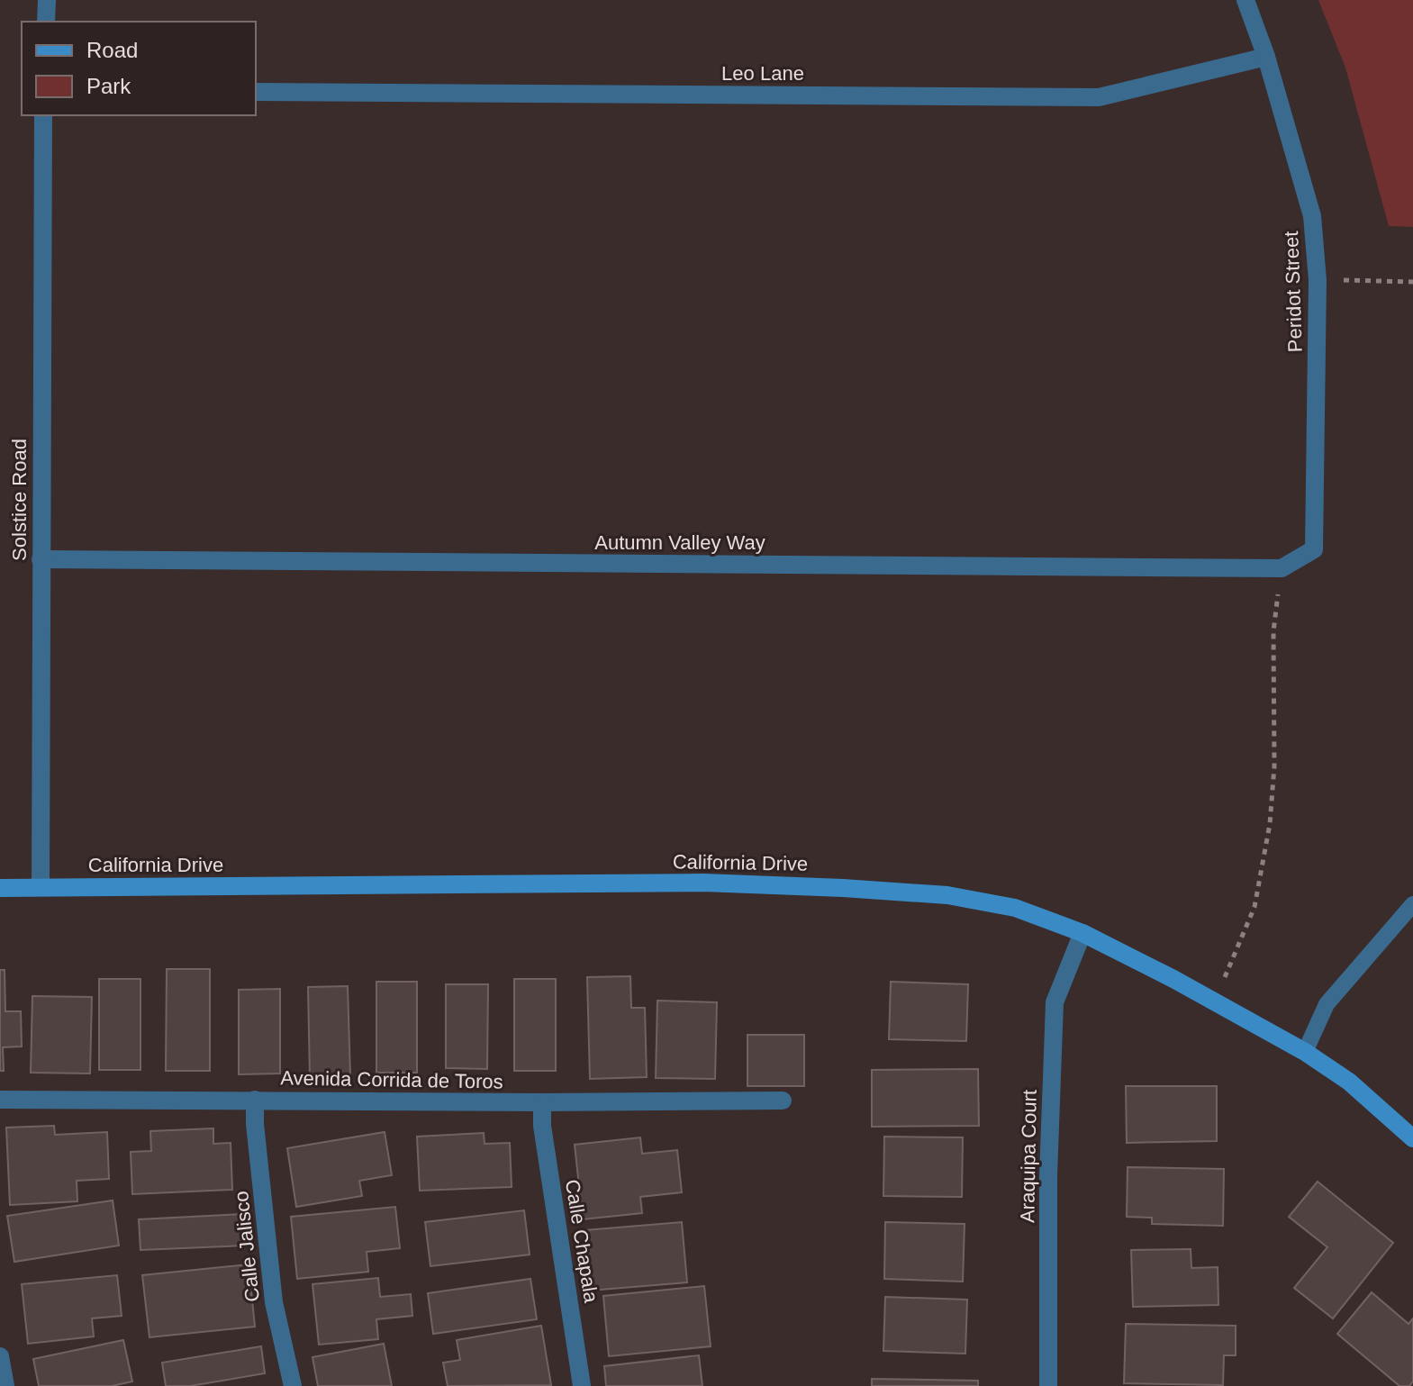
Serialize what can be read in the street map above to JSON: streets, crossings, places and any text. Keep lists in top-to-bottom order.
{
  "streets": {
    "street": [
      "Leo Lane",
      "Peridot Street",
      "Solstice Road",
      "Autumn Valley Way",
      "California Drive",
      "Avenida Corrida de Toros",
      "Araquipa Court",
      "Calle Chapala",
      "Calle Jalisco"
    ]
  },
  "crossings": [
    ["Leo Lane", "Peridot Street"],
    ["Peridot Street", "Autumn Valley Way"],
    ["Solstice Road", "Autumn Valley Way"],
    ["Solstice Road", "California Drive"],
    ["California Drive", "Araquipa Court"],
    ["Avenida Corrida de Toros", "Calle Chapala"],
    ["Avenida Corrida de Toros", "Calle Jalisco"]
  ],
  "legend": ["Road", "Park"]
}
